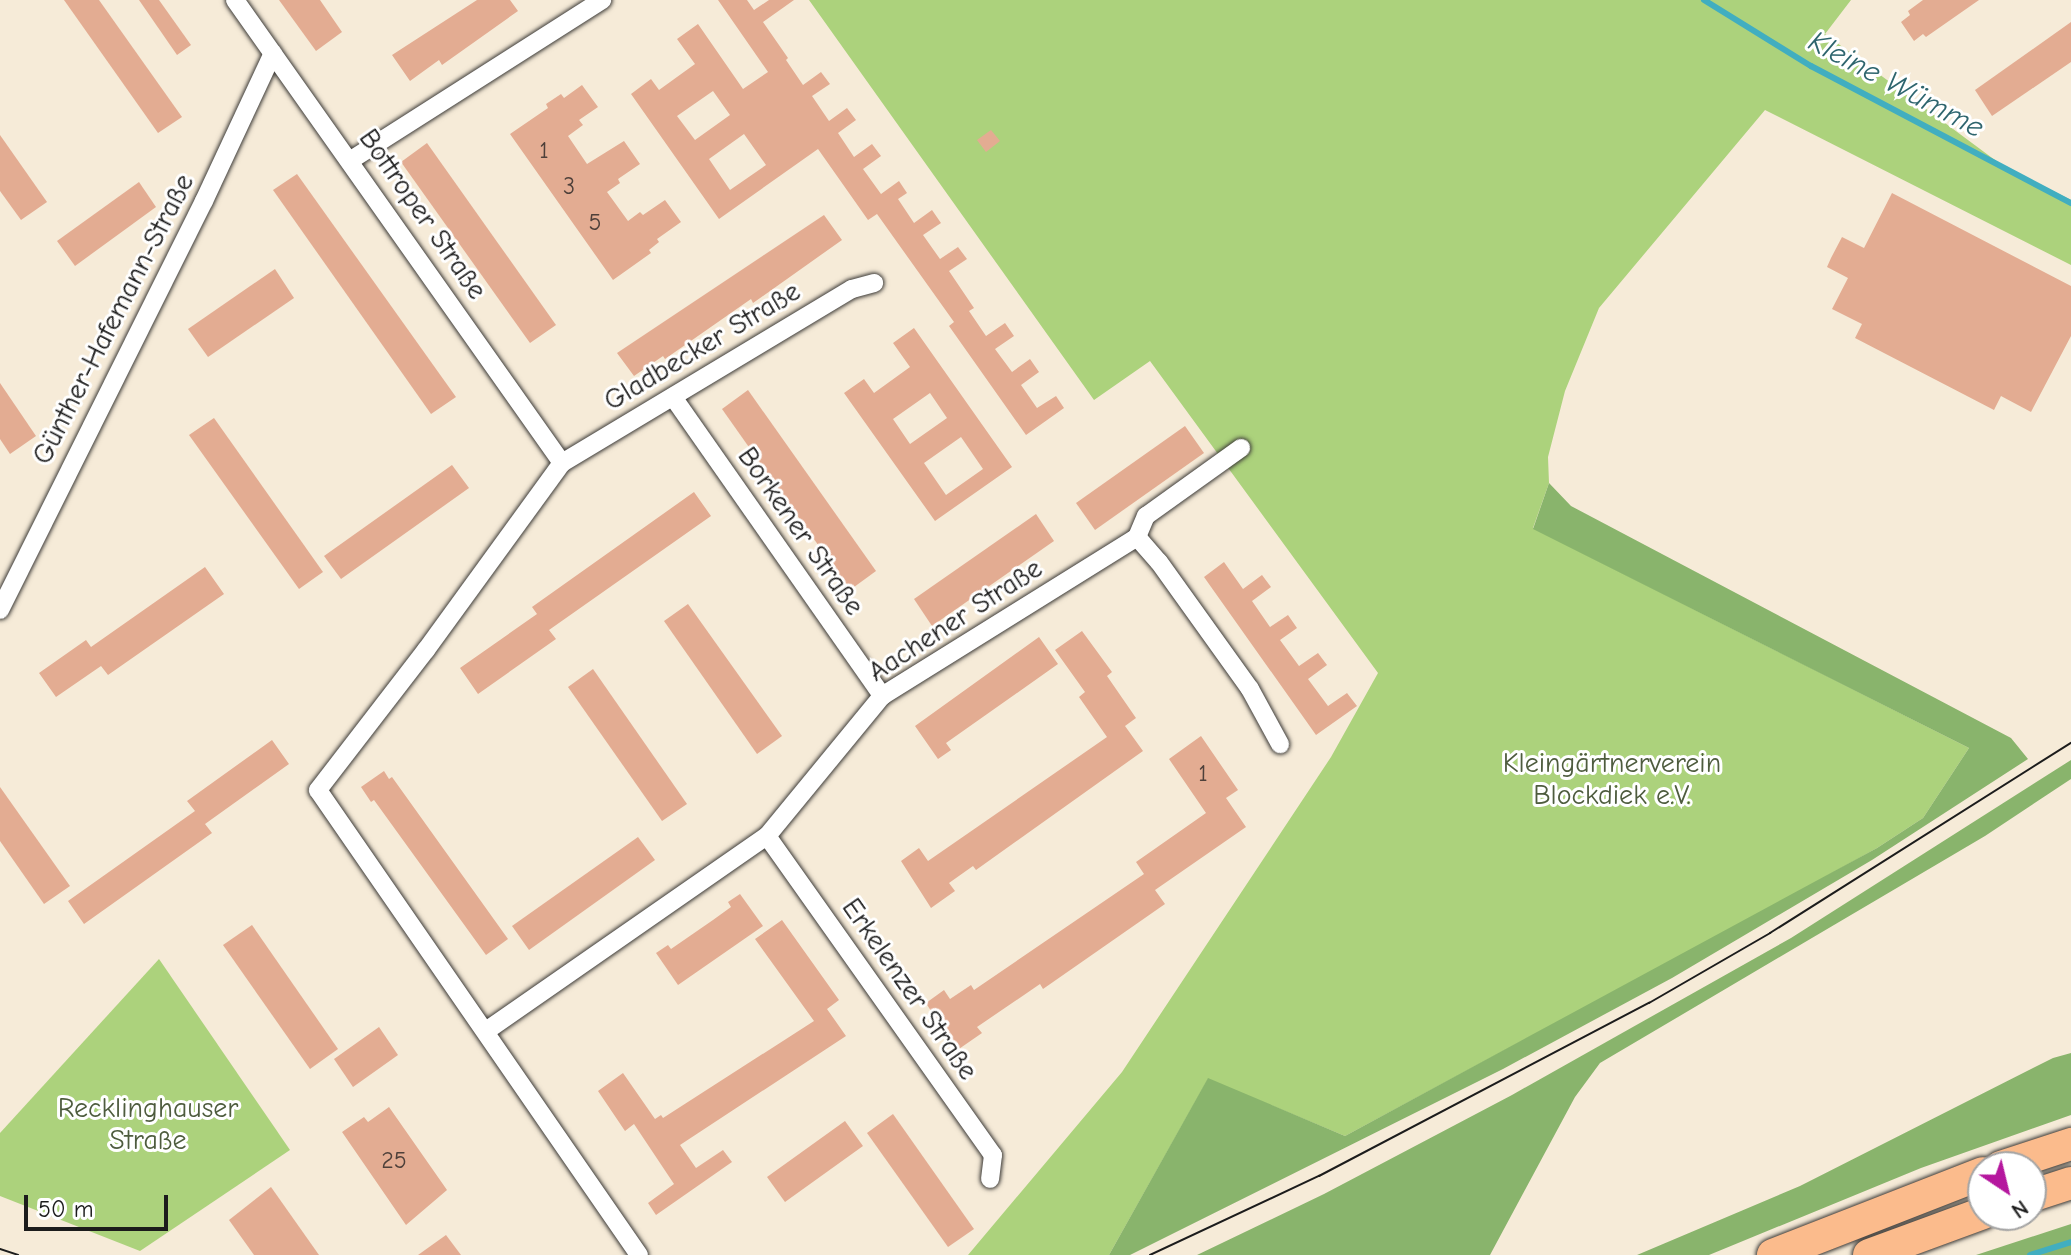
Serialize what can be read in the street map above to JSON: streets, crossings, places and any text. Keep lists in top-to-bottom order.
{
  "streets": {
    "street": [
      "Bottroper Straße",
      "Günther-Hafemann-Straße",
      "Gladbecker Straße",
      "Borkener Straße",
      "Aachener Straße",
      "Erkelenzer Straße"
    ]
  },
  "crossings": [
    ["Bottroper Straße", "Günther-Hafemann-Straße"],
    ["Bottroper Straße", "Gladbecker Straße"],
    ["Gladbecker Straße", "Borkener Straße"],
    ["Borkener Straße", "Aachener Straße"],
    ["Aachener Straße", "Erkelenzer Straße"]
  ],
  "water": ["Kleine Wümme"],
  "parks": ["Kleingärtnerverein Blockdiek e.V.", "Recklinghauser Straße"],
  "house_numbers": [
    "1",
    "3",
    "5",
    "1",
    "25"
  ],
  "scale_bar": "50 m",
  "north": "bottom right"
}
